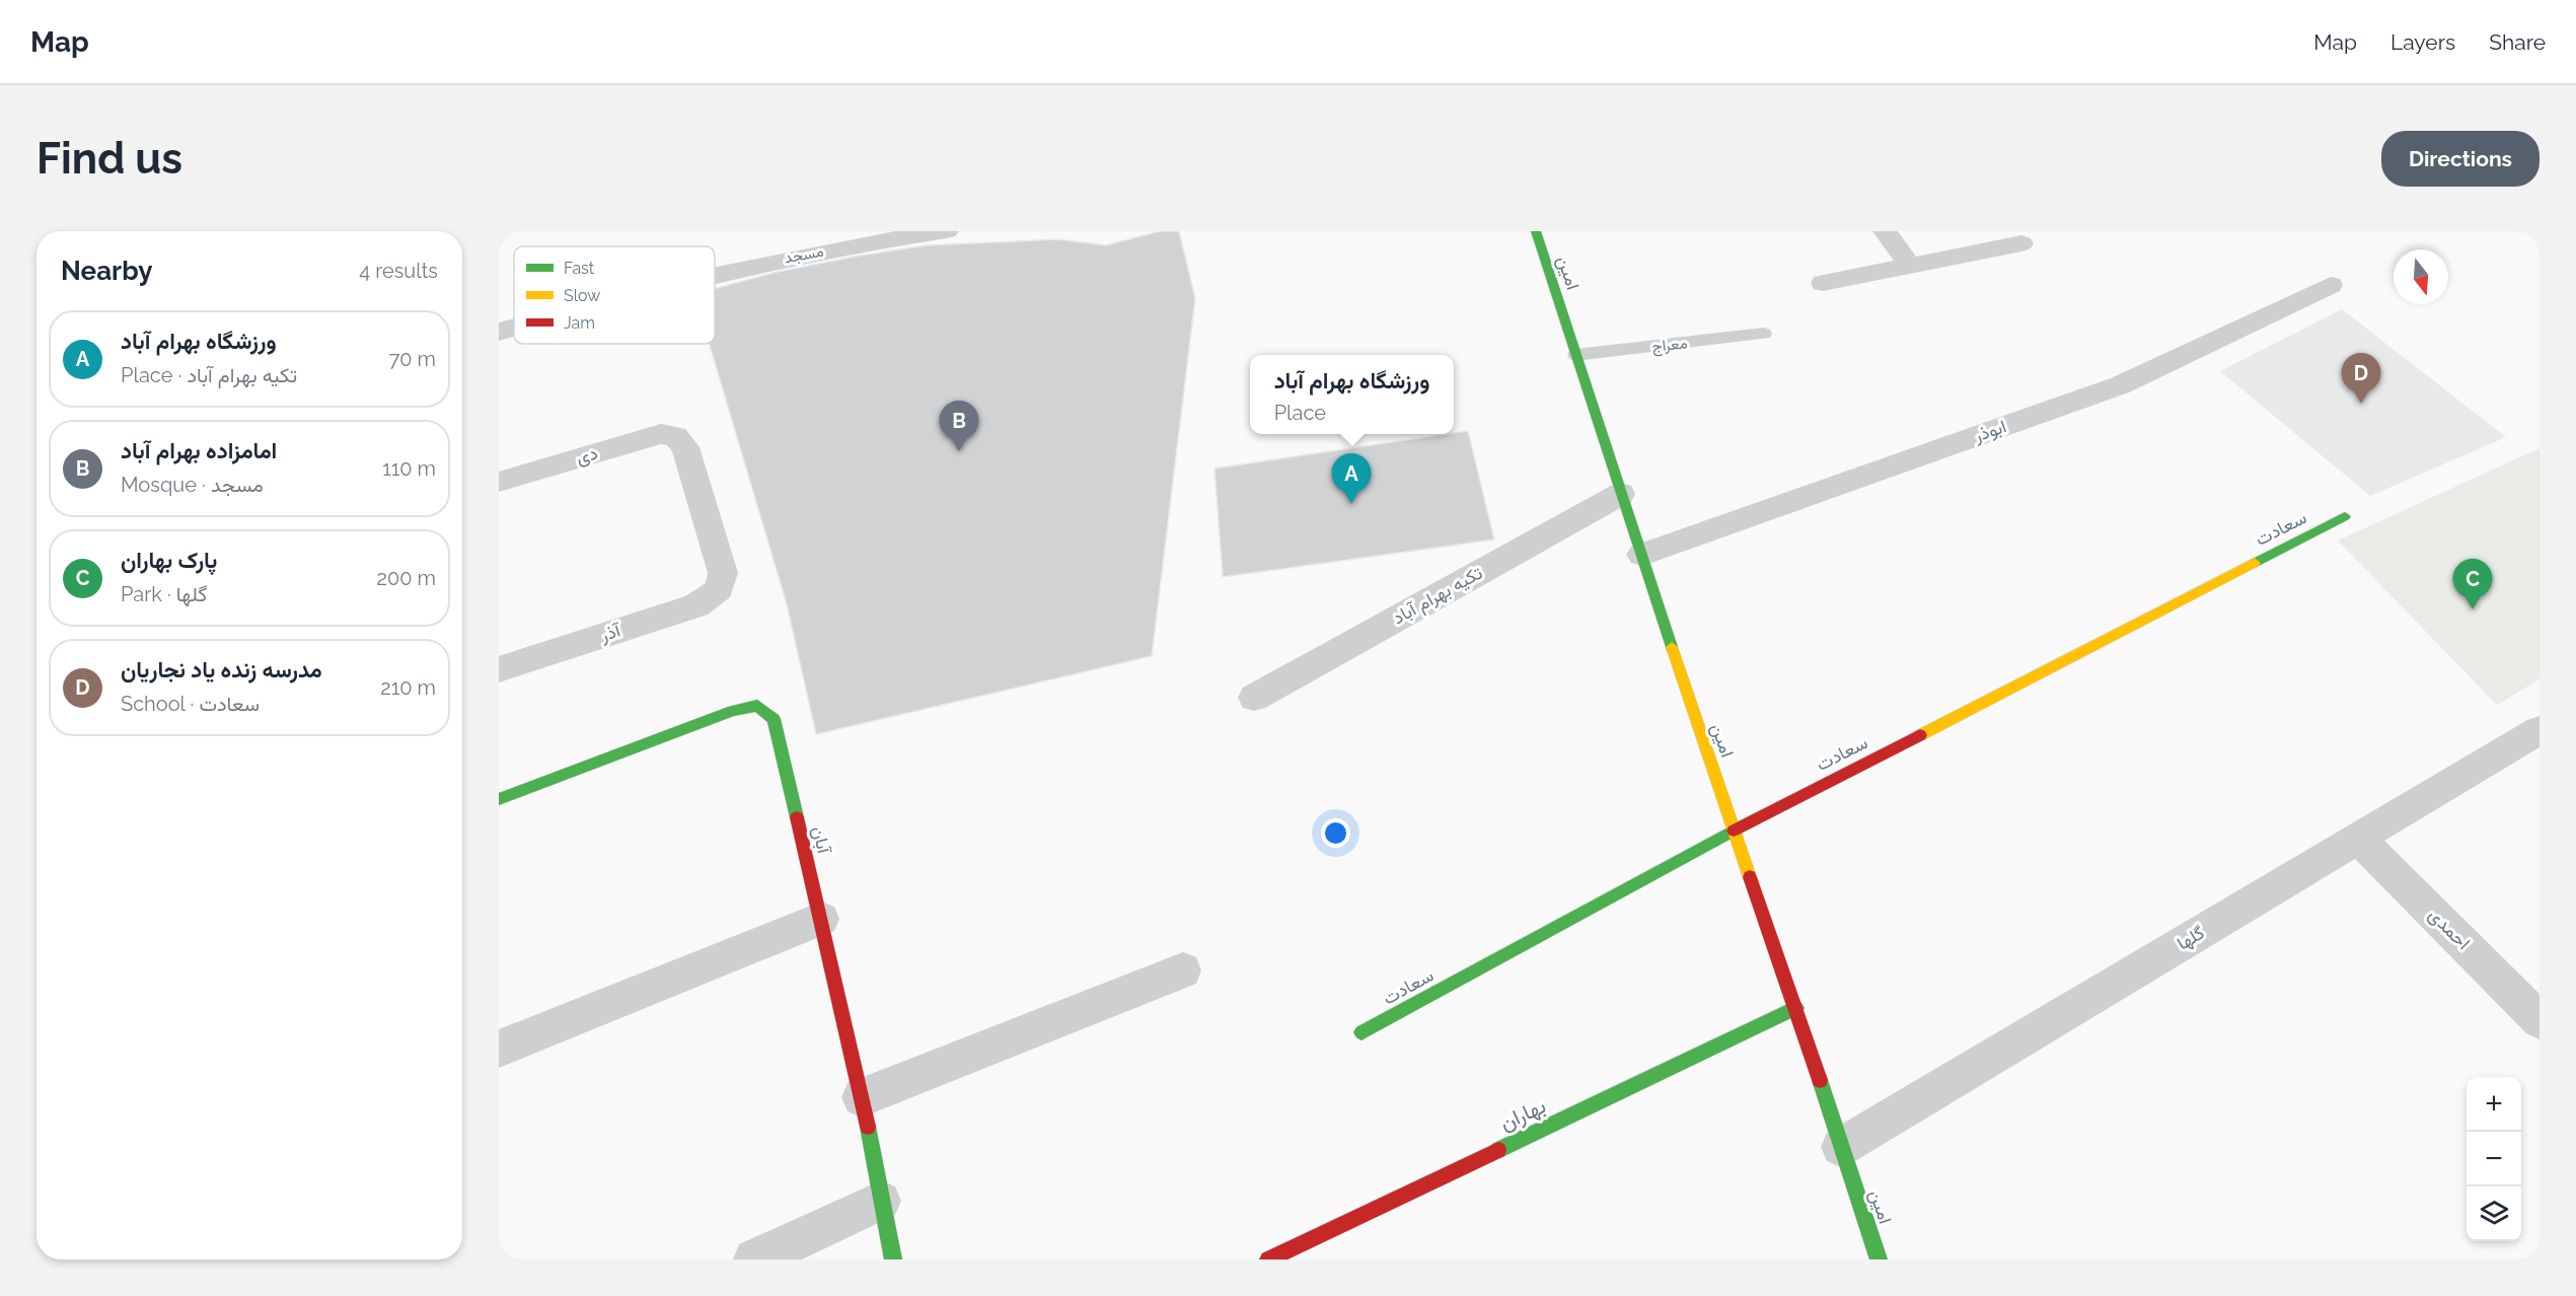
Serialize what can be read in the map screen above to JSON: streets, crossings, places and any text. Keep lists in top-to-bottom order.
{
  "streets": {
    "street": [
      "مسجد",
      "امین",
      "ابوذر",
      "دی",
      "سعادت",
      "تکیه بهرام آباد",
      "آذر",
      "آبان",
      "احمدی",
      "گلها",
      "بهاران"
    ],
    "lane": ["معراج"]
  },
  "crossings": [
    ["امین", "معراج"],
    ["امین", "ابوذر"],
    ["امین", "سعادت"],
    ["امین", "تکیه بهرام آباد"],
    ["امین", "گلها"],
    ["امین", "بهاران"],
    ["دی", "آذر"],
    ["احمدی", "گلها"]
  ],
  "legend": ["Fast", "Slow", "Jam"],
  "north": "bottom",
  "page": {
    "header": "Map",
    "nav": ["Map", "Layers", "Share"],
    "buttons": "Directions",
    "title": "Find us",
    "heading": ["Nearby", "4 results"],
    "list": [
      {
        "mark": "A",
        "name": "ورزشگاه بهرام آباد",
        "note": "Place · تکیه بهرام آباد",
        "value": "70 m"
      },
      {
        "mark": "B",
        "name": "امامزاده بهرام آباد",
        "note": "Mosque · مسجد",
        "value": "110 m"
      },
      {
        "mark": "C",
        "name": "پارک بهاران",
        "note": "Park · گلها",
        "value": "200 m"
      },
      {
        "mark": "D",
        "name": "مدرسه زنده یاد نجاریان",
        "note": "School · سعادت",
        "value": "210 m"
      }
    ],
    "pins": [
      "D",
      "B",
      "A",
      "C"
    ],
    "popup": ["ورزشگاه بهرام آباد", "Place"],
    "map_buttons": ["+", "−"]
  }
}
